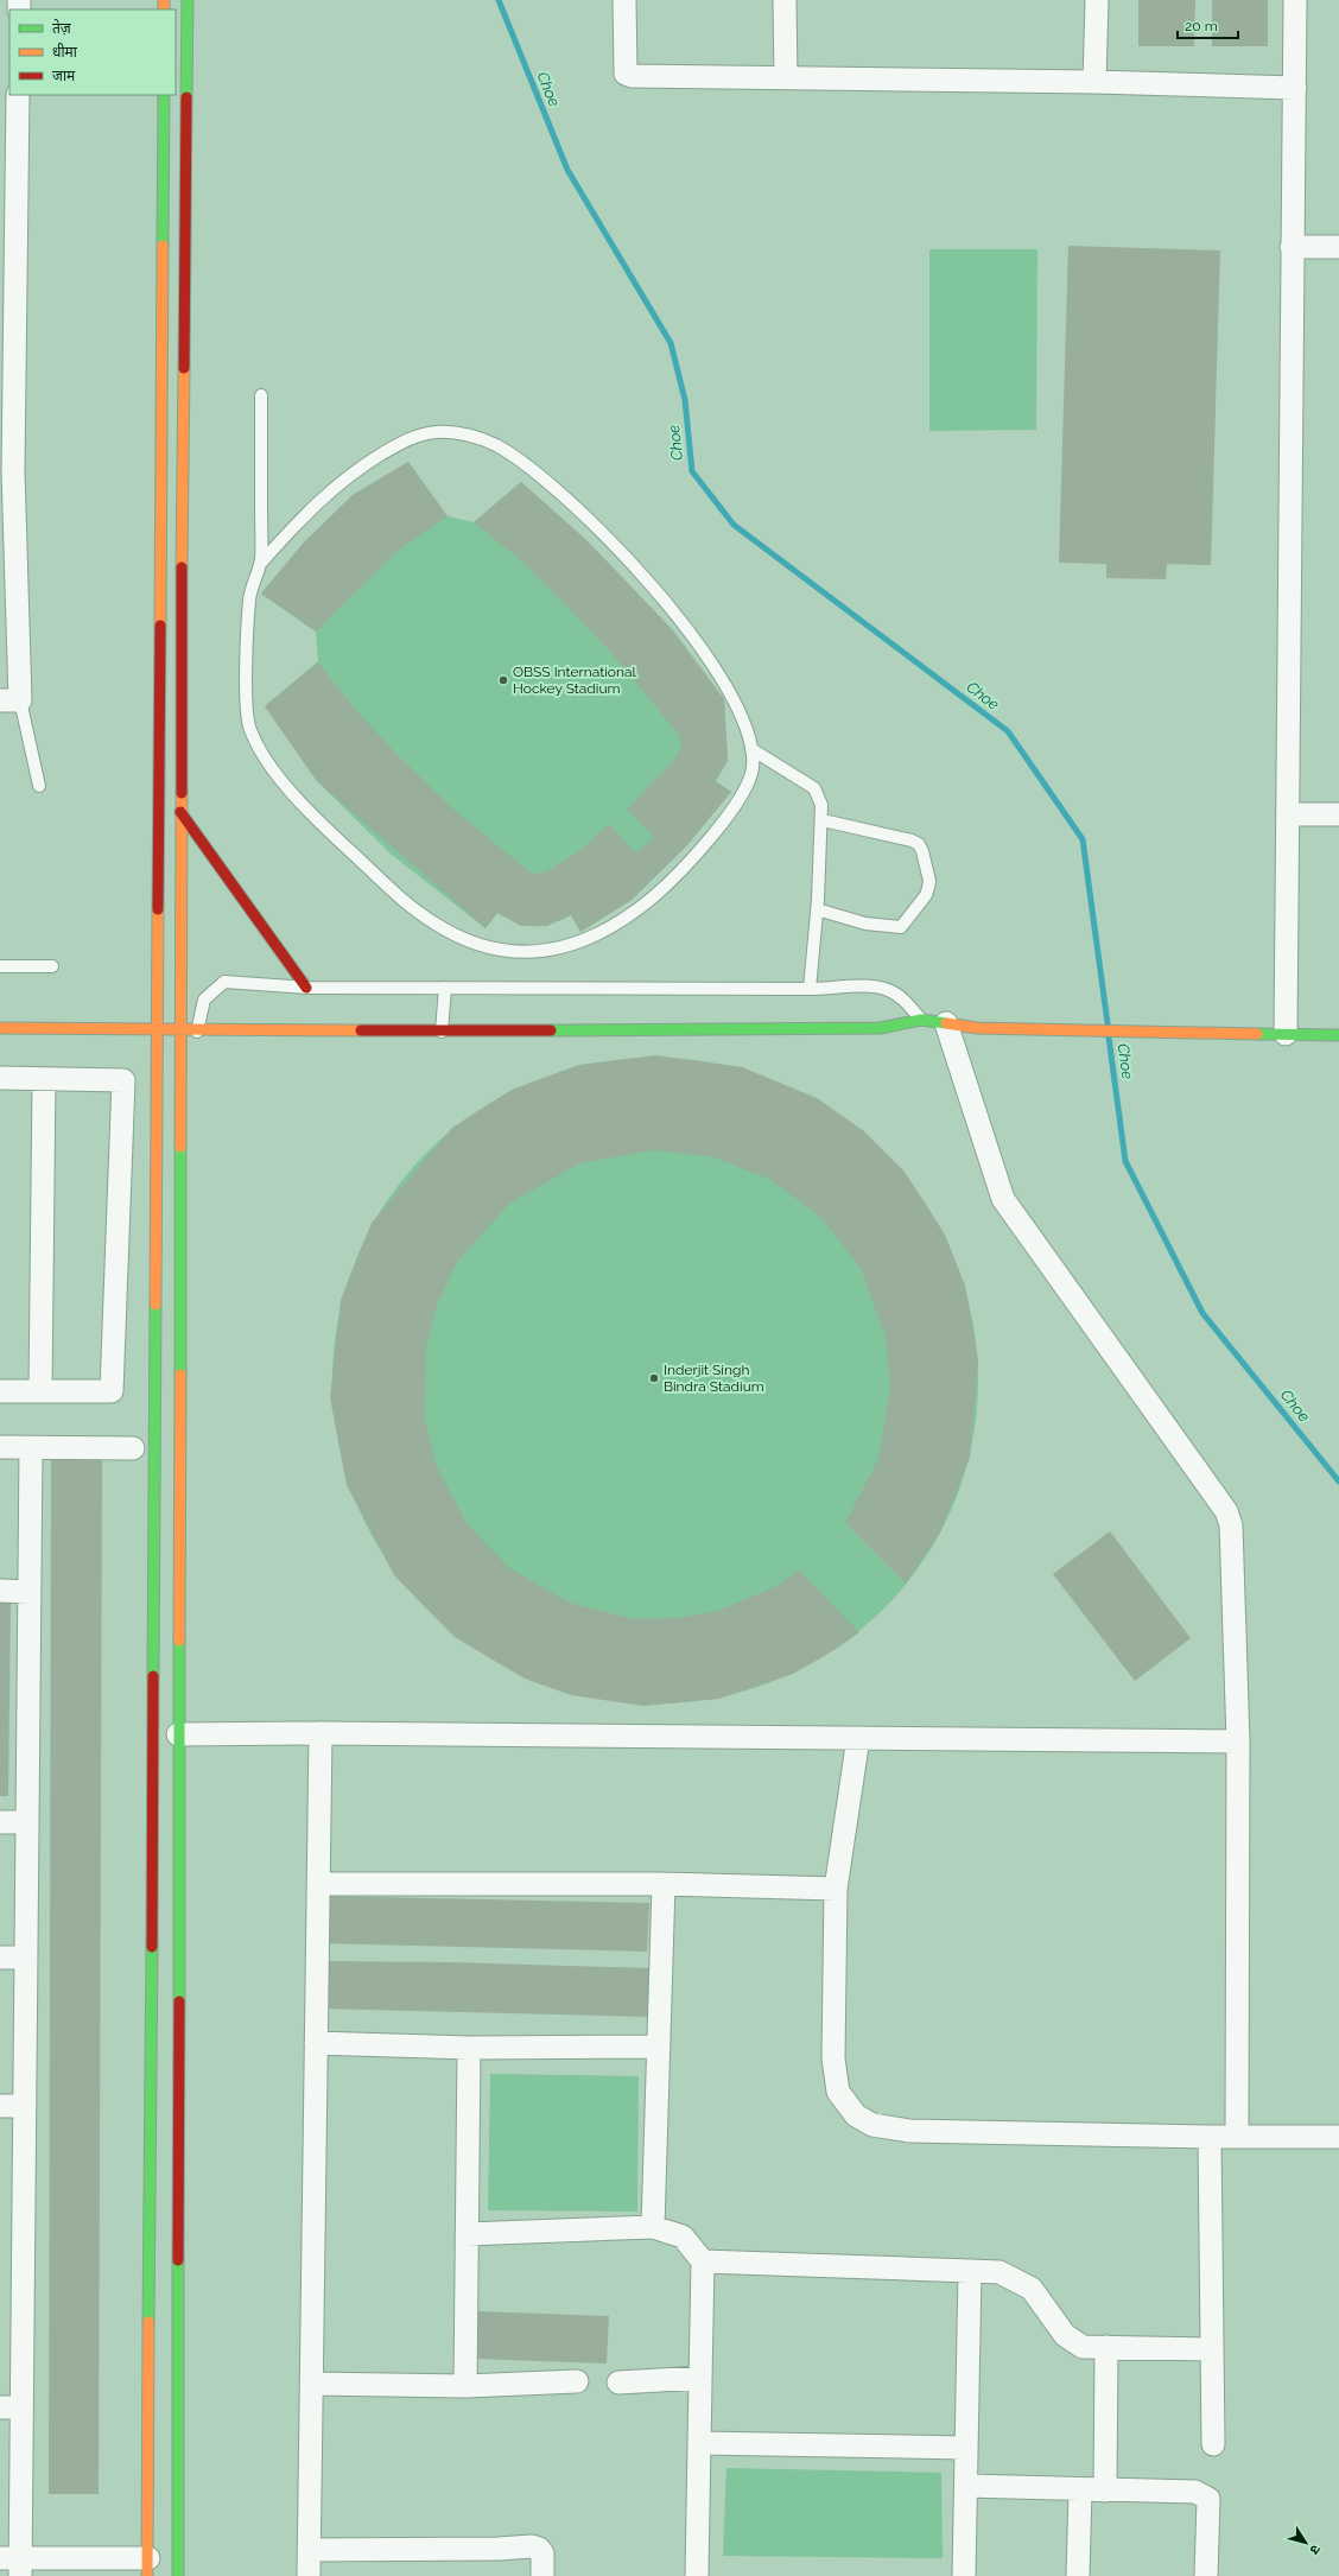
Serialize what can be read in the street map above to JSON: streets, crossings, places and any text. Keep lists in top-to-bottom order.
{
  "water": ["Choe"],
  "places": ["OBSS International Hockey Stadium", "Inderjit Singh Bindra Stadium"],
  "legend": ["तेज़", "धीमा", "जाम"],
  "scale_bar": "20 m",
  "north": "bottom right"
}
